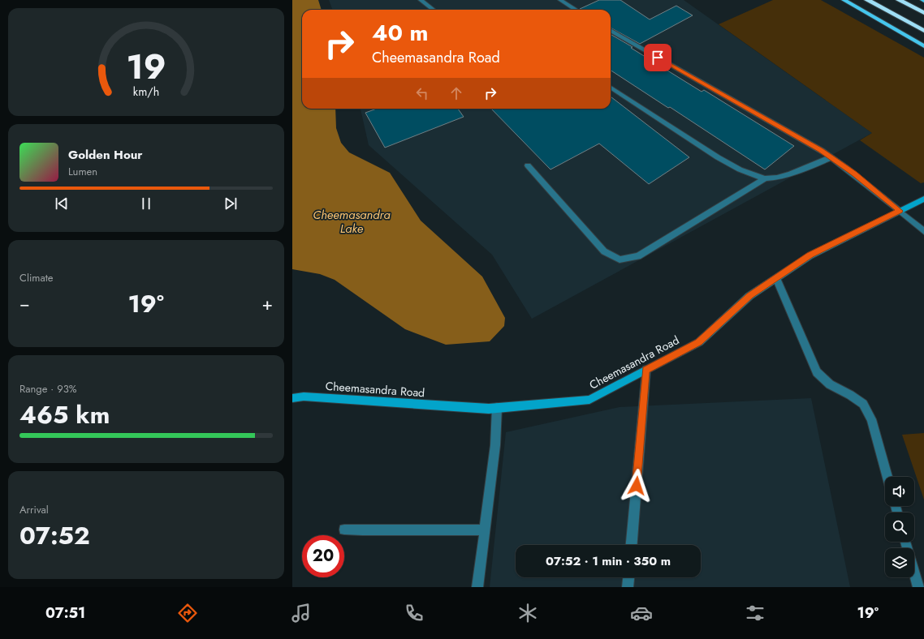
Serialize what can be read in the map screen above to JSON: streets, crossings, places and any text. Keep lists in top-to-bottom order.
{
  "streets": {
    "street": ["Cheemasandra Road"]
  },
  "water": ["Cheemasandra Lake"],
  "page": {
    "turn": ["40 m", "Cheemasandra Road"],
    "song": ["Golden Hour", "Lumen"],
    "tile": [
      "Climate",
      ["Range · 93%", "465 km"],
      ["Arrival", "07:52"]
    ],
    "heat": ["−", "19°", "+"],
    "limit": "20",
    "trip": "07:52 · 1 min · 350 m",
    "tabs": ["07:51", "19°"],
    "gauge": ["19", "km/h"]
  }
}
